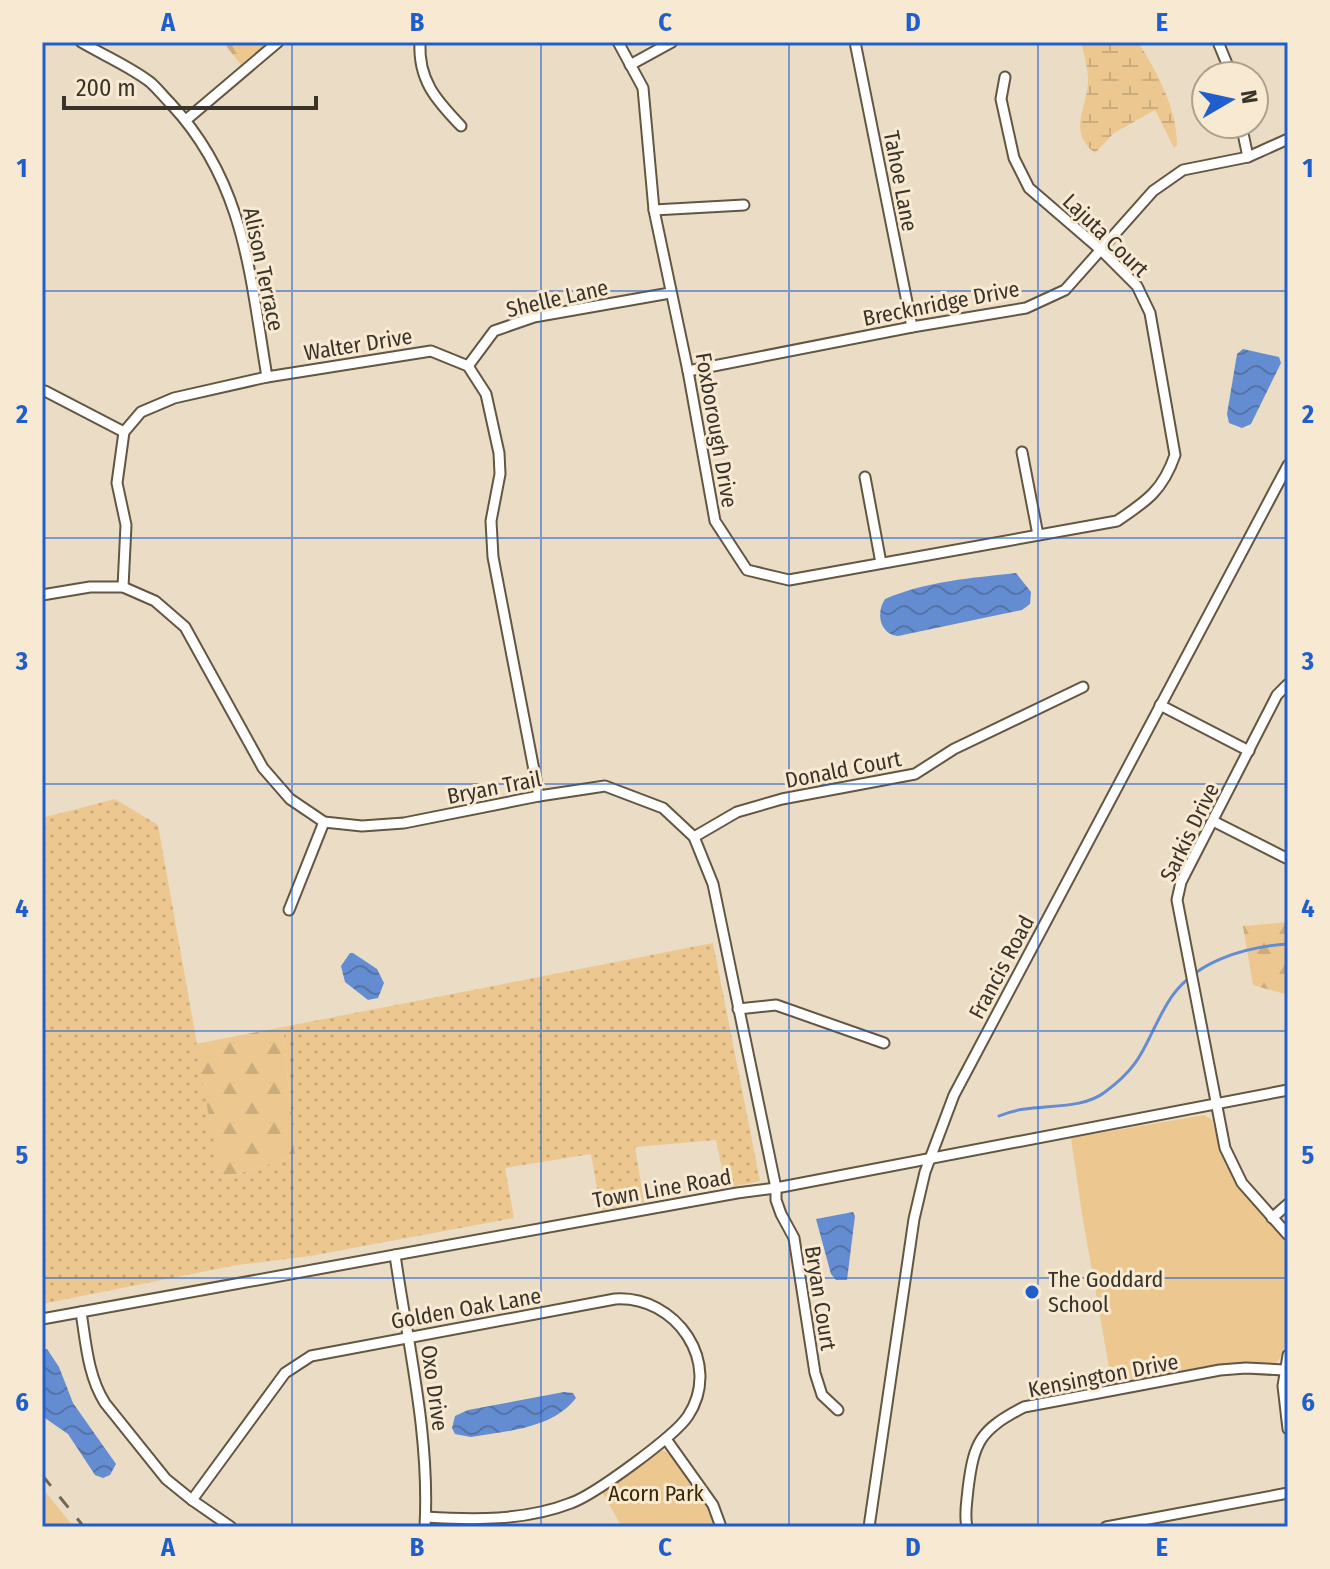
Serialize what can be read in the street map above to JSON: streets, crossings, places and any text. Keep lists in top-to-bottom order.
{
  "streets": {
    "street": [
      "Tahoe Lane",
      "Lajuta Court",
      "Alison Terrace",
      "Shelle Lane",
      "Brecknridge Drive",
      "Walter Drive",
      "Foxborough Drive",
      "Donald Court",
      "Bryan Trail",
      "Sarkis Drive",
      "Francis Road",
      "Town Line Road",
      "Bryan Court",
      "Golden Oak Lane",
      "Kensington Drive",
      "Oxo Drive"
    ]
  },
  "crossings": [
    ["Tahoe Lane", "Brecknridge Drive"],
    ["Lajuta Court", "Brecknridge Drive"],
    ["Lajuta Court", "Foxborough Drive"],
    ["Alison Terrace", "Walter Drive"],
    ["Shelle Lane", "Walter Drive"],
    ["Shelle Lane", "Foxborough Drive"],
    ["Brecknridge Drive", "Foxborough Drive"],
    ["Donald Court", "Bryan Trail"],
    ["Bryan Trail", "Town Line Road"],
    ["Bryan Trail", "Bryan Court"],
    ["Sarkis Drive", "Town Line Road"],
    ["Francis Road", "Town Line Road"],
    ["Town Line Road", "Bryan Court"],
    ["Town Line Road", "Oxo Drive"],
    ["Golden Oak Lane", "Oxo Drive"]
  ],
  "parks": ["Acorn Park"],
  "places": ["The Goddard School"],
  "scale_bar": "200 m",
  "north": "right",
  "grid": {
    "columns": [
      "A",
      "B",
      "C",
      "D",
      "E"
    ],
    "rows": [
      "1",
      "2",
      "3",
      "4",
      "5",
      "6"
    ]
  }
}
